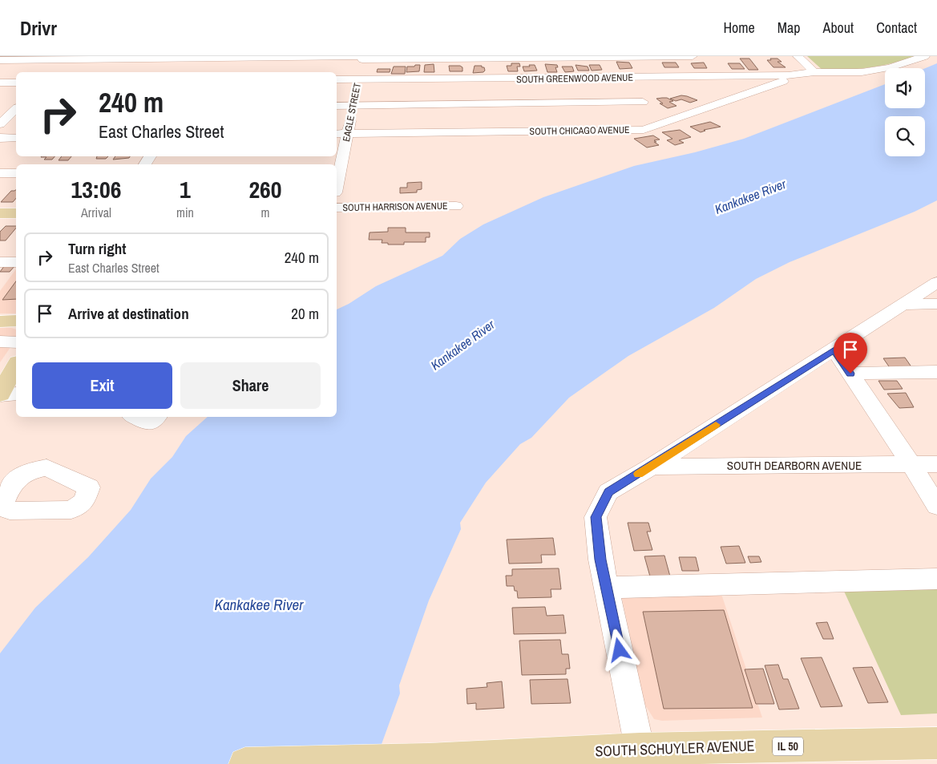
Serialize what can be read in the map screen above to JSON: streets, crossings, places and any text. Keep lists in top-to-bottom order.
{
  "streets": {
    "main road": ["IL 50", "SOUTH SCHUYLER AVENUE"],
    "street": [
      "SOUTH GREENWOOD AVENUE",
      "EAGLE STREET",
      "SOUTH CHICAGO AVENUE",
      "SOUTH HARRISON AVENUE",
      "SOUTH DEARBORN AVENUE"
    ]
  },
  "crossings": [
    ["SOUTH GREENWOOD AVENUE", "EAGLE STREET"],
    ["SOUTH GREENWOOD AVENUE", "SOUTH CHICAGO AVENUE"],
    ["EAGLE STREET", "SOUTH CHICAGO AVENUE"]
  ],
  "water": ["Kankakee River"],
  "page": {
    "header": "Drivr",
    "nav": [
      "Home",
      "Map",
      "About",
      "Contact"
    ],
    "turn": ["240 m", "East Charles Street"],
    "eta": [
      "13:06",
      "Arrival",
      "1",
      "min",
      "260",
      "m"
    ],
    "list": [
      {
        "name": "Turn right",
        "note": "East Charles Street",
        "value": "240 m"
      },
      {
        "name": "Arrive at destination",
        "value": "20 m"
      }
    ],
    "buttons": ["Exit", "Share"]
  }
}
